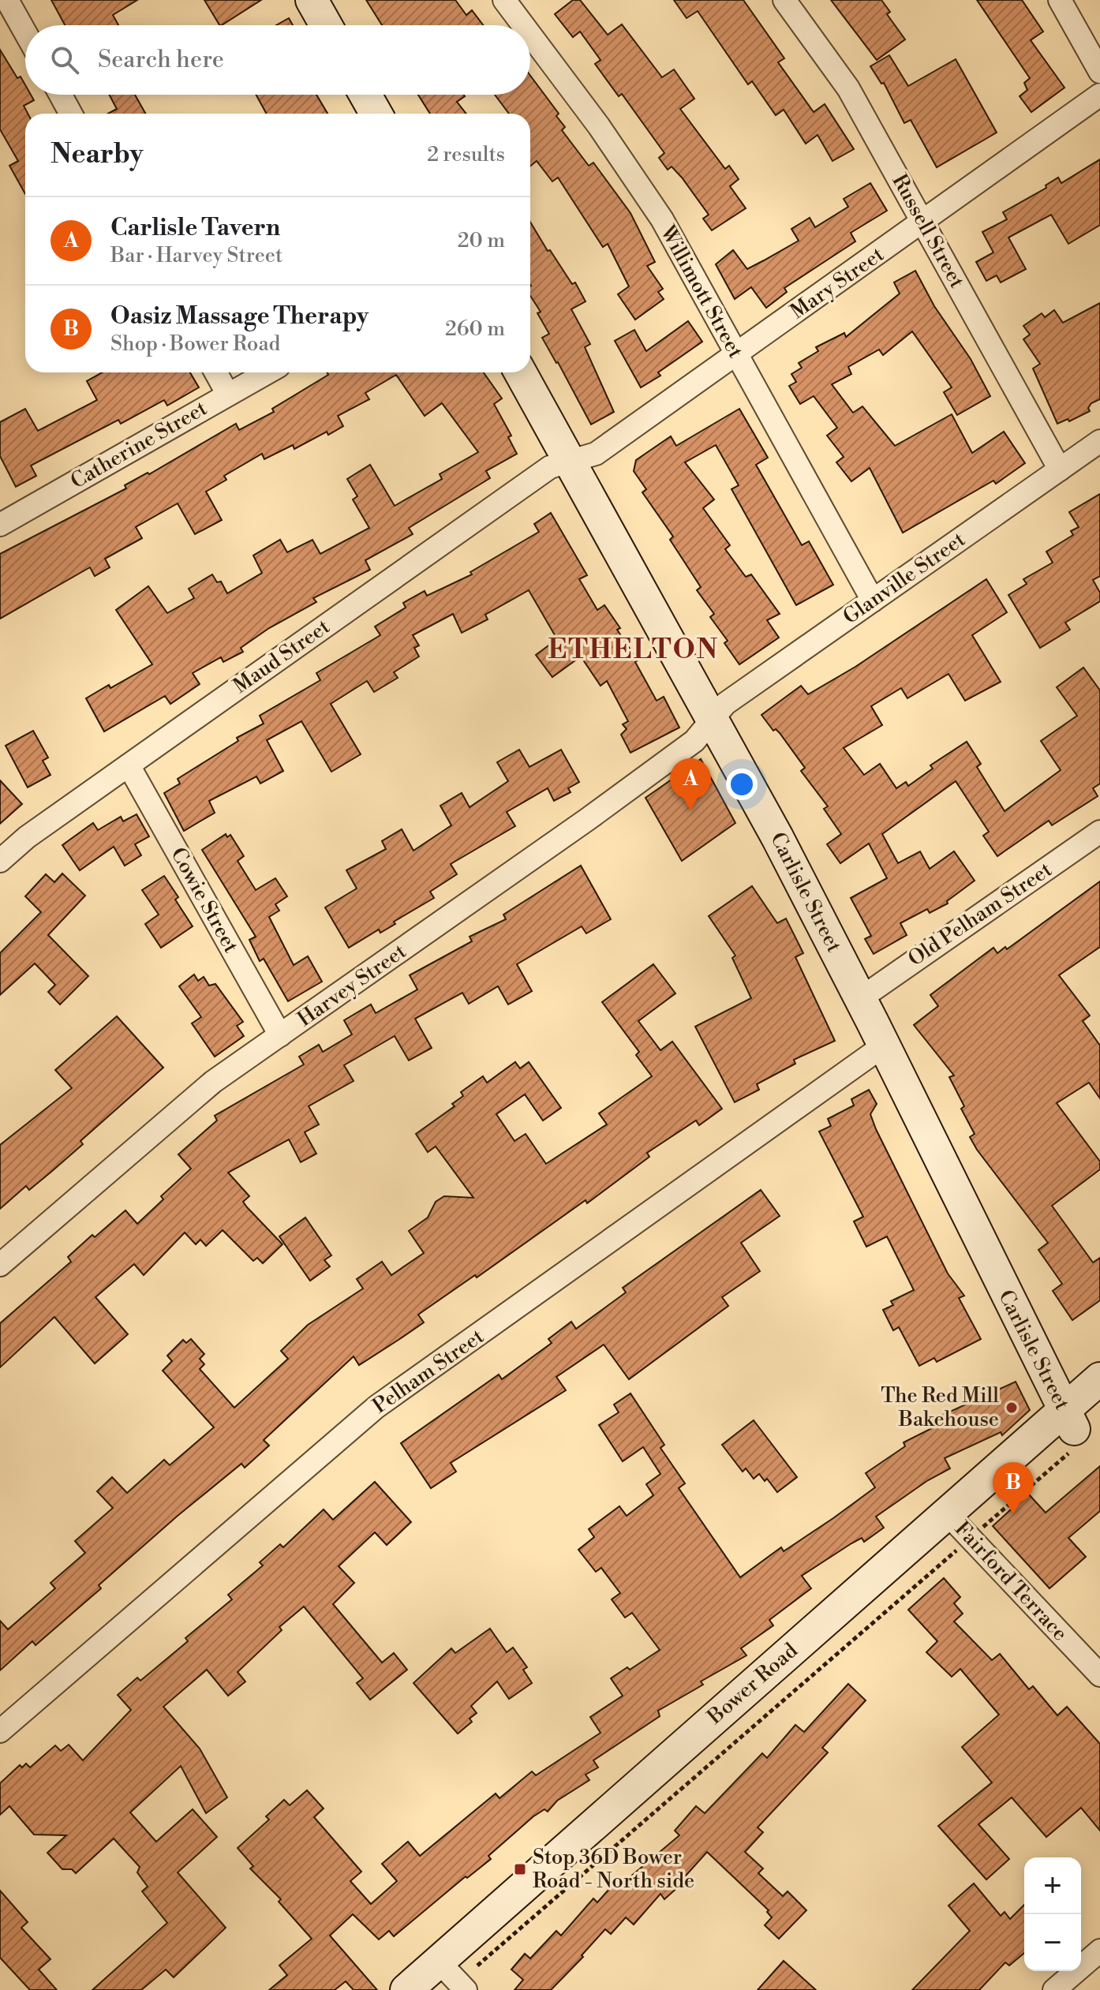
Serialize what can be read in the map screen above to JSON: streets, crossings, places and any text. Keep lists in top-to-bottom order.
{
  "streets": {
    "street": [
      "Russell Street",
      "Mary Street",
      "Willimott Street",
      "Catherine Street",
      "Glanville Street",
      "Maud Street",
      "Carlisle Street",
      "Cowie Street",
      "Old Pelham Street",
      "Harvey Street",
      "Pelham Street",
      "Fairford Terrace",
      "Bower Road"
    ]
  },
  "crossings": [
    ["Russell Street", "Mary Street"],
    ["Russell Street", "Glanville Street"],
    ["Mary Street", "Willimott Street"],
    ["Mary Street", "Maud Street"],
    ["Mary Street", "Carlisle Street"],
    ["Willimott Street", "Glanville Street"],
    ["Glanville Street", "Carlisle Street"],
    ["Glanville Street", "Harvey Street"],
    ["Maud Street", "Carlisle Street"],
    ["Maud Street", "Cowie Street"],
    ["Carlisle Street", "Old Pelham Street"],
    ["Carlisle Street", "Harvey Street"],
    ["Carlisle Street", "Pelham Street"],
    ["Carlisle Street", "Bower Road"],
    ["Cowie Street", "Harvey Street"],
    ["Fairford Terrace", "Bower Road"]
  ],
  "districts": ["ETHELTON"],
  "places": {
    "other": ["The Red Mill Bakehouse"],
    "transit": ["Stop 36D Bower Road - North side"]
  },
  "page": {
    "search": "Search here",
    "heading": ["Nearby", "2 results"],
    "list": [
      {
        "mark": "A",
        "name": "Carlisle Tavern",
        "note": "Bar · Harvey Street",
        "value": "20 m"
      },
      {
        "mark": "B",
        "name": "Oasiz Massage Therapy",
        "note": "Shop · Bower Road",
        "value": "260 m"
      }
    ],
    "pins": ["A", "B"],
    "map_buttons": ["+", "−"]
  }
}
